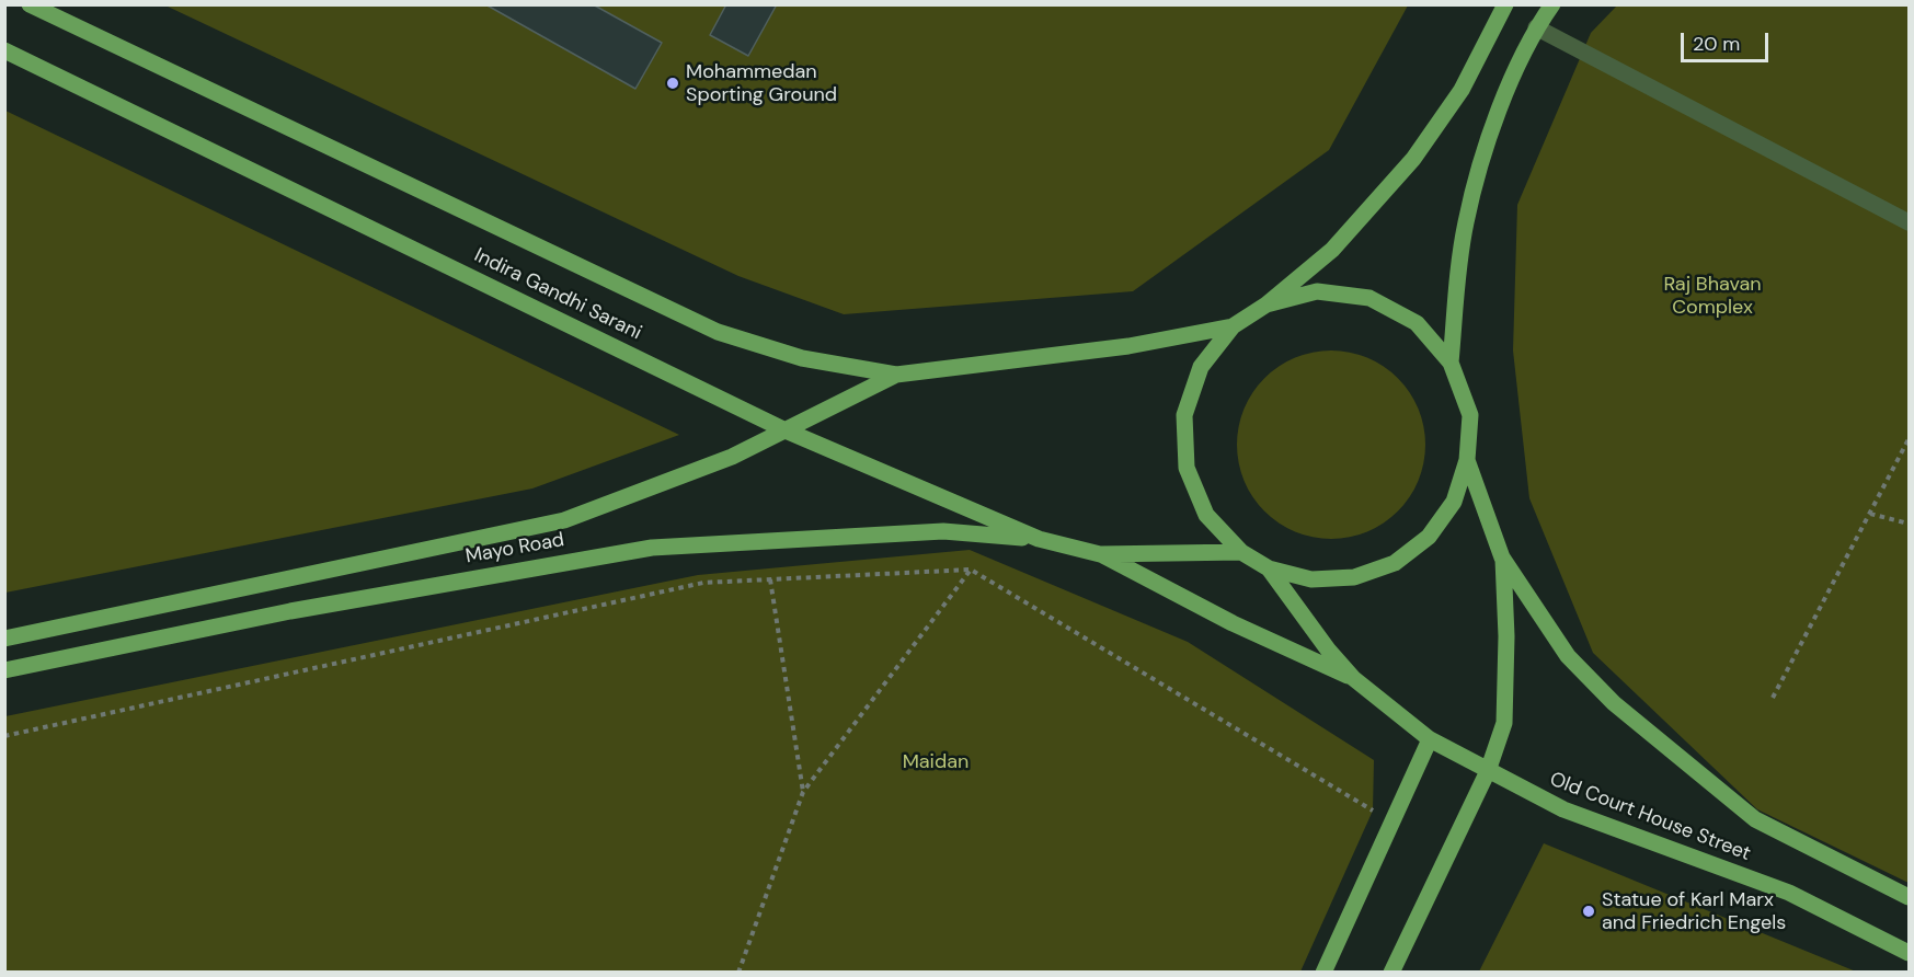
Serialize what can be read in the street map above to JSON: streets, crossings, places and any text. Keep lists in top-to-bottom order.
{
  "streets": {
    "main road": ["Indira Gandhi Sarani", "Mayo Road", "Old Court House Street"]
  },
  "crossings": [
    ["Indira Gandhi Sarani", "Mayo Road"]
  ],
  "parks": ["Raj Bhavan Complex", "Maidan"],
  "places": ["Mohammedan Sporting Ground", "Statue of Karl Marx and Friedrich Engels"],
  "scale_bar": "20 m"
}
